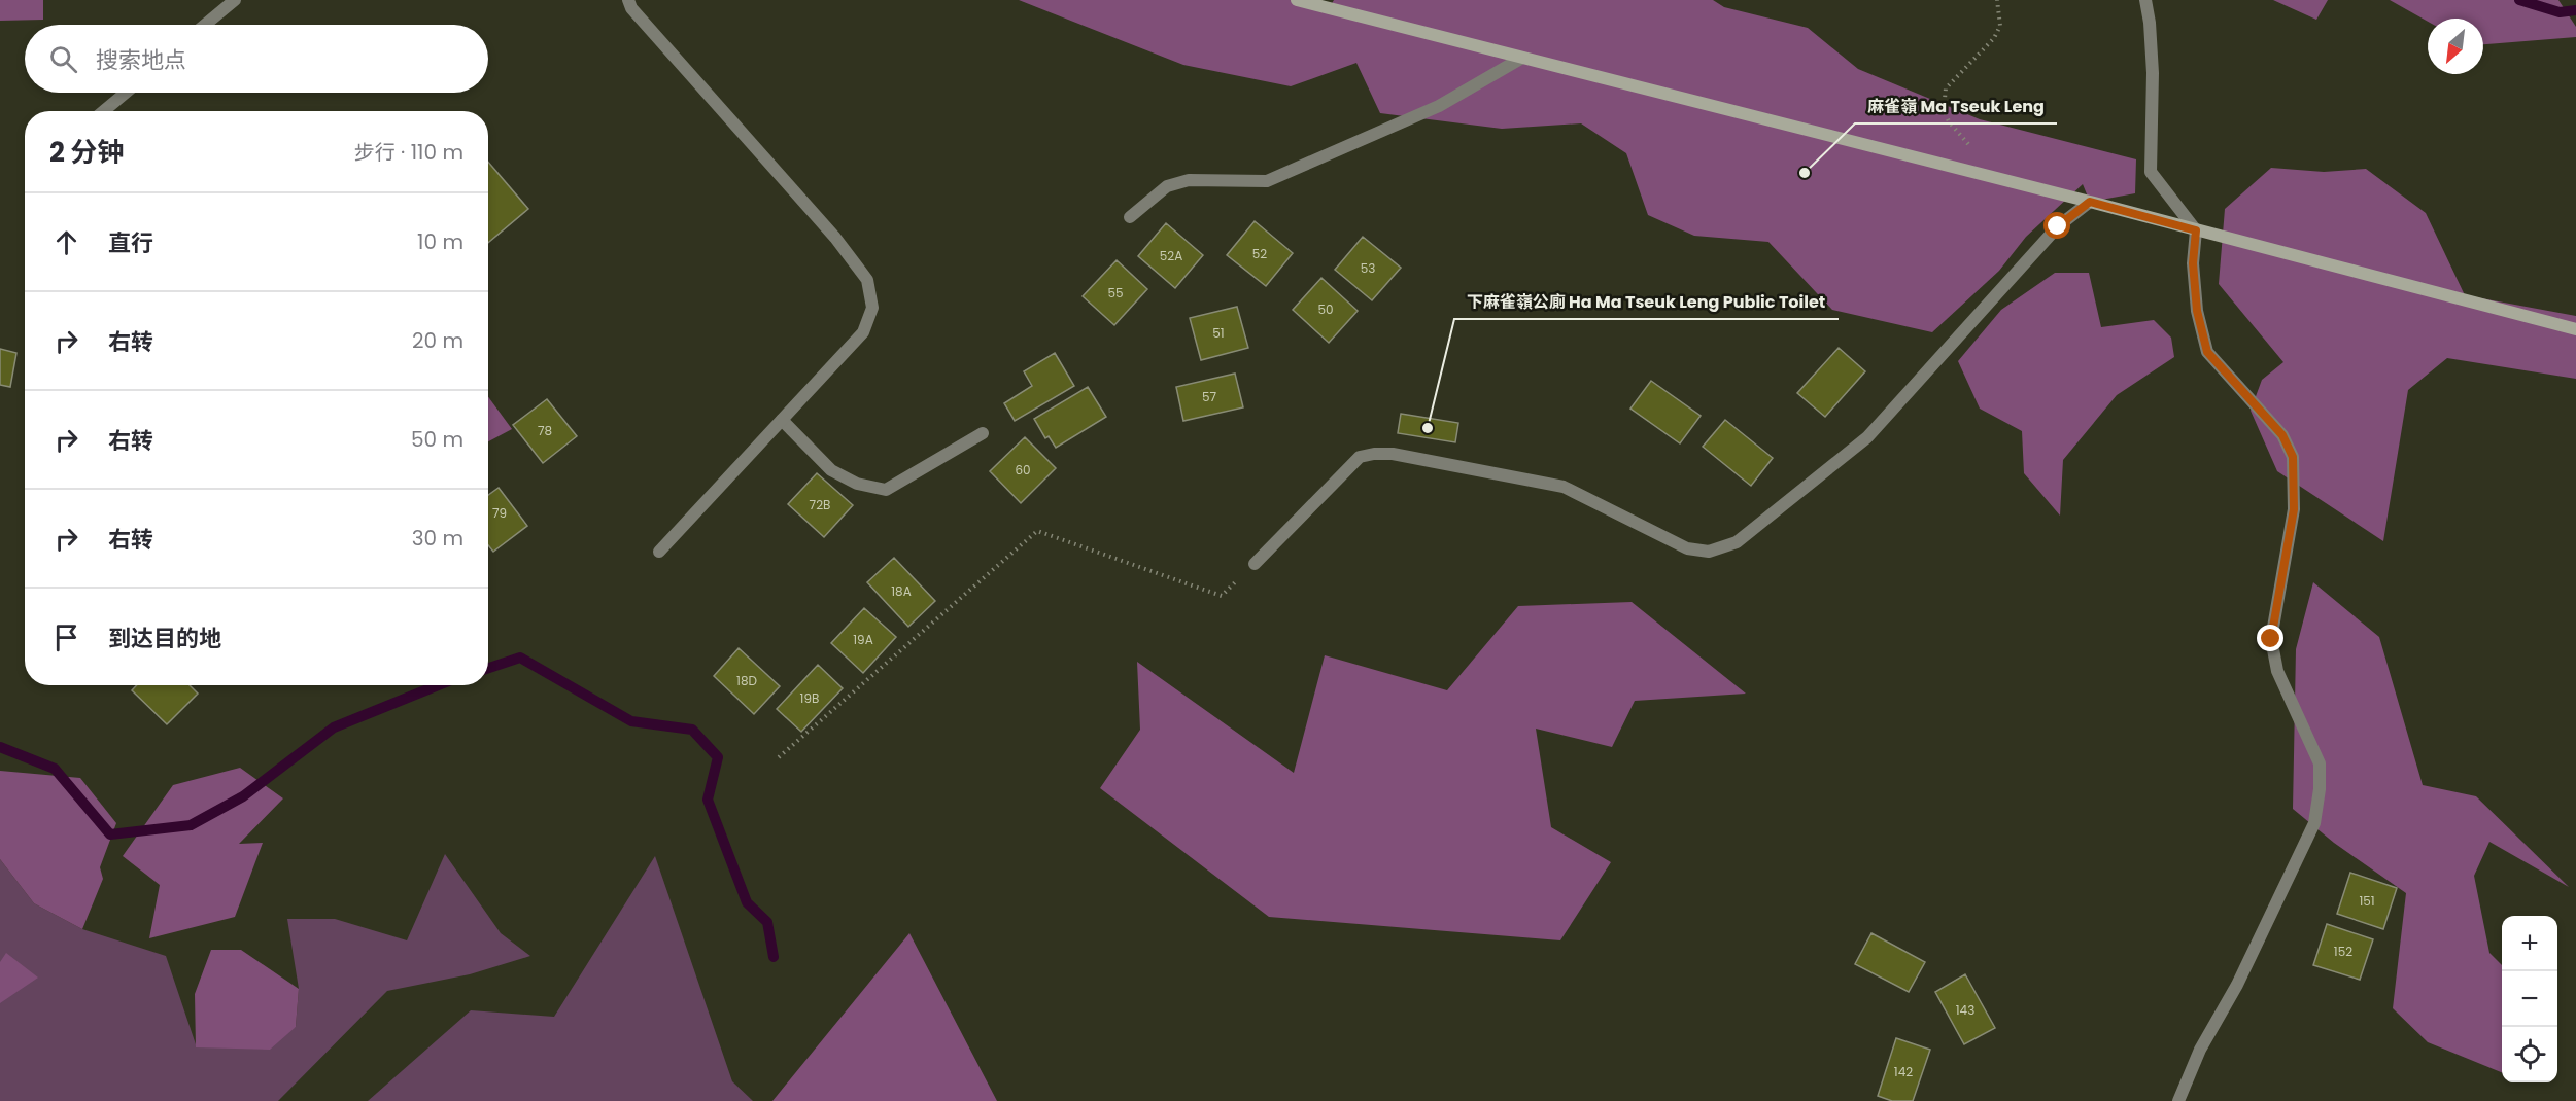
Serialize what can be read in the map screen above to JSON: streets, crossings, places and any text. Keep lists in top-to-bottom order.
{
  "places": ["麻雀嶺 Ma Tseuk Leng", "下麻雀嶺公廁 Ha Ma Tseuk Leng Public Toilet"],
  "house_numbers": [
    "52",
    "52A",
    "53",
    "55",
    "50",
    "51",
    "57",
    "78",
    "60",
    "72B",
    "79",
    "18A",
    "19A",
    "18D",
    "19B",
    "151",
    "152",
    "143",
    "142"
  ],
  "north": "bottom left",
  "page": {
    "search": "搜索地点",
    "heading": ["2 分钟", "步行 · 110 m"],
    "list": [
      ["直行", "10 m"],
      ["右转", "20 m"],
      ["右转", "50 m"],
      ["右转", "30 m"],
      "到达目的地"
    ],
    "map_buttons": ["+", "−"]
  }
}
